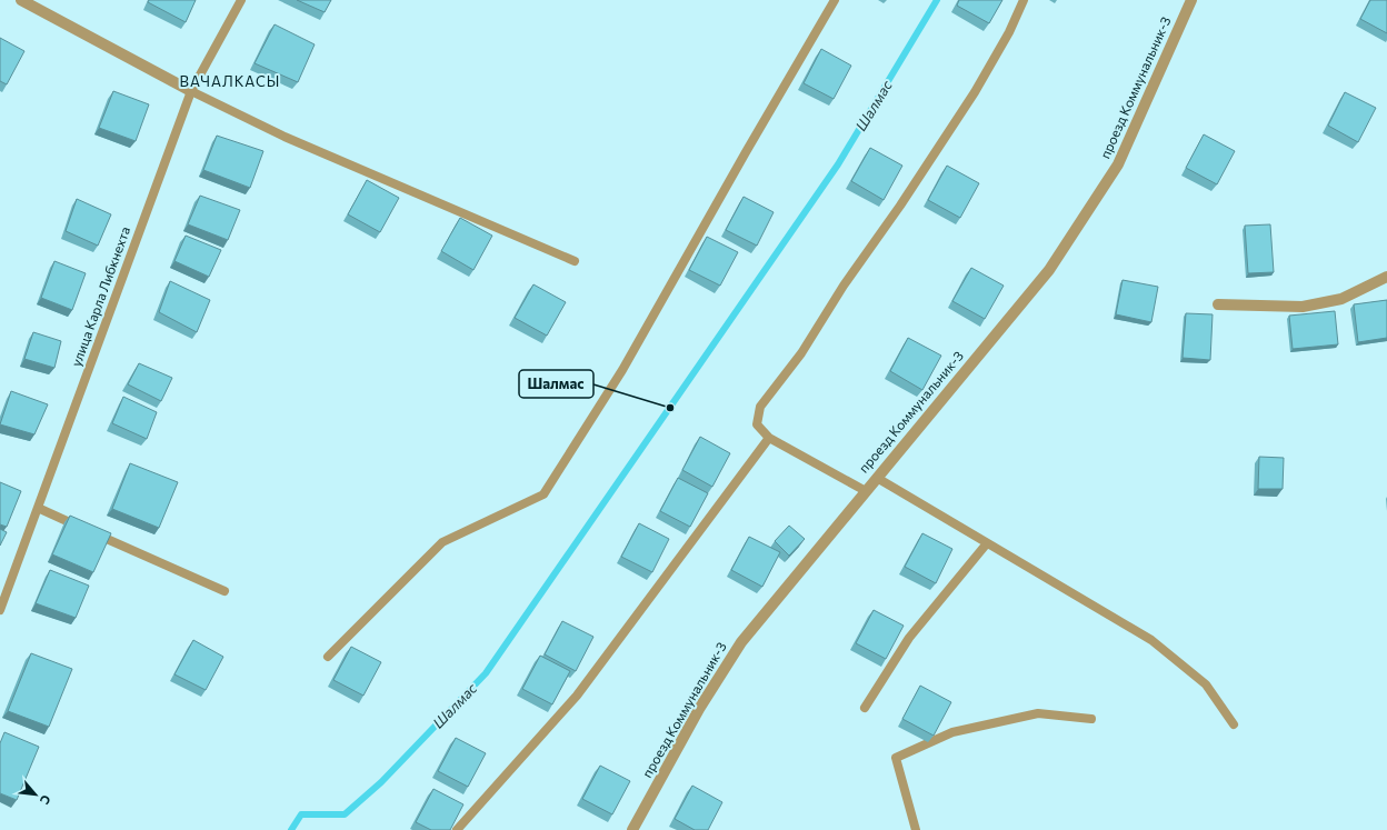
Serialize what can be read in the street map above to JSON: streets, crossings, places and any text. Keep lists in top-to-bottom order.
{
  "streets": {
    "street": ["проезд Коммунальник-3"],
    "lane": ["улица Карла Либкнехта"]
  },
  "districts": ["ВАЧАЛКАСЫ"],
  "water": ["Шалмас"],
  "places": ["Шалмас"],
  "north": "bottom right"
}
